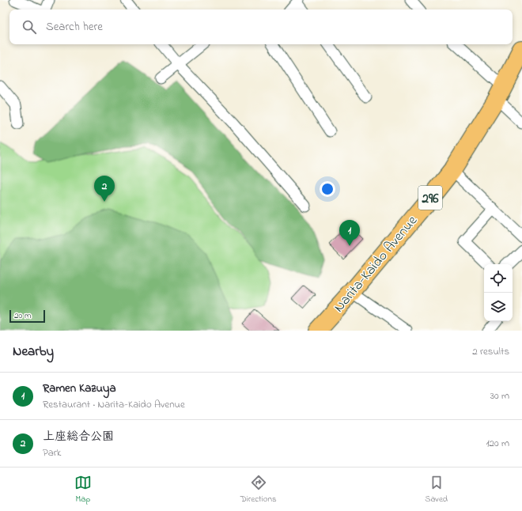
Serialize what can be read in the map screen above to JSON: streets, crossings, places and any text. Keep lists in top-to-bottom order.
{
  "streets": {
    "highway": ["296", "Narita-Kaido Avenue"]
  },
  "scale_bar": "20 m",
  "page": {
    "search": "Search here",
    "pins": ["2", "1"],
    "scale": "20 m",
    "heading": ["Nearby", "2 results"],
    "list": [
      {
        "mark": "1",
        "name": "Ramen Kazuya",
        "note": "Restaurant · Narita-Kaido Avenue",
        "value": "30 m"
      },
      {
        "mark": "2",
        "name": "上座総合公園",
        "note": "Park",
        "value": "120 m"
      }
    ],
    "nav": ["Map", "Directions", "Saved"]
  }
}
